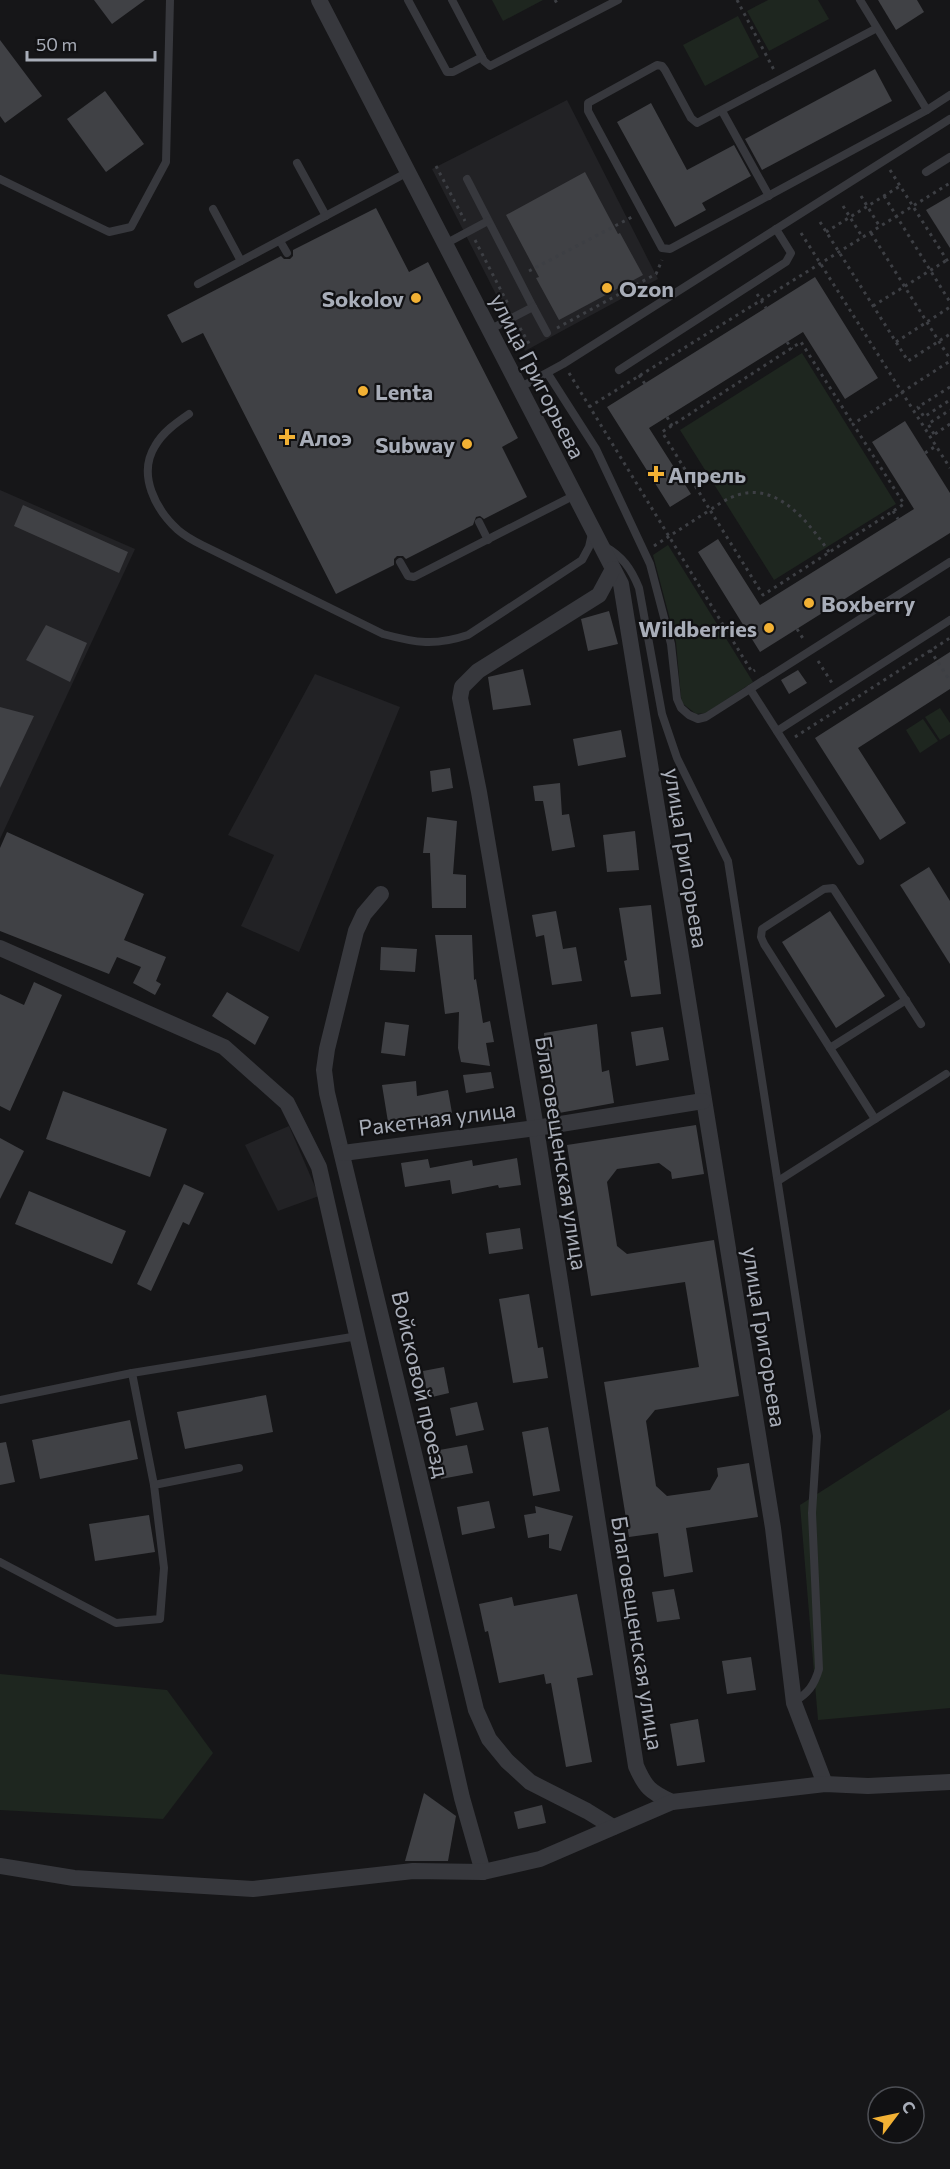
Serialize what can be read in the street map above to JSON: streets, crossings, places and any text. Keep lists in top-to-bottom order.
{
  "streets": {
    "street": [
      "улица Григорьева",
      "Ракетная улица",
      "Благовещенская улица",
      "Войсковой проезд"
    ]
  },
  "crossings": [
    ["улица Григорьева", "Ракетная улица"],
    ["улица Григорьева", "Благовещенская улица"],
    ["Ракетная улица", "Благовещенская улица"],
    ["Ракетная улица", "Войсковой проезд"]
  ],
  "places": {
    "other": [
      "Ozon",
      "Sokolov",
      "Lenta",
      "Subway",
      "Boxberry",
      "Wildberries"
    ],
    "health": ["Алоэ", "Апрель"]
  },
  "scale_bar": "50 m",
  "north": "top right"
}
